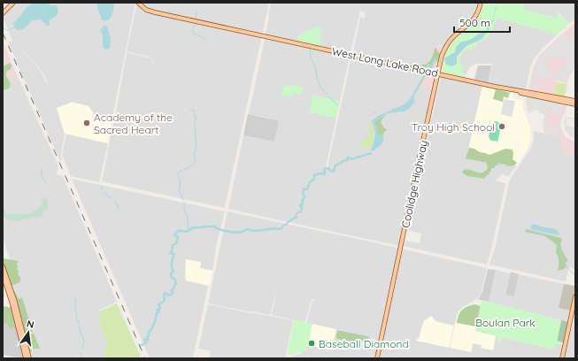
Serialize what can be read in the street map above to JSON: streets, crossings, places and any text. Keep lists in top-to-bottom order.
{
  "streets": {
    "main road": ["West Long Lake Road", "Coolidge Highway"]
  },
  "crossings": [
    ["West Long Lake Road", "Coolidge Highway"]
  ],
  "parks": ["Boulan Park"],
  "places": ["Academy of the Sacred Heart", "Troy High School", "Baseball Diamond"],
  "scale_bar": "500 m",
  "north": "top"
}
